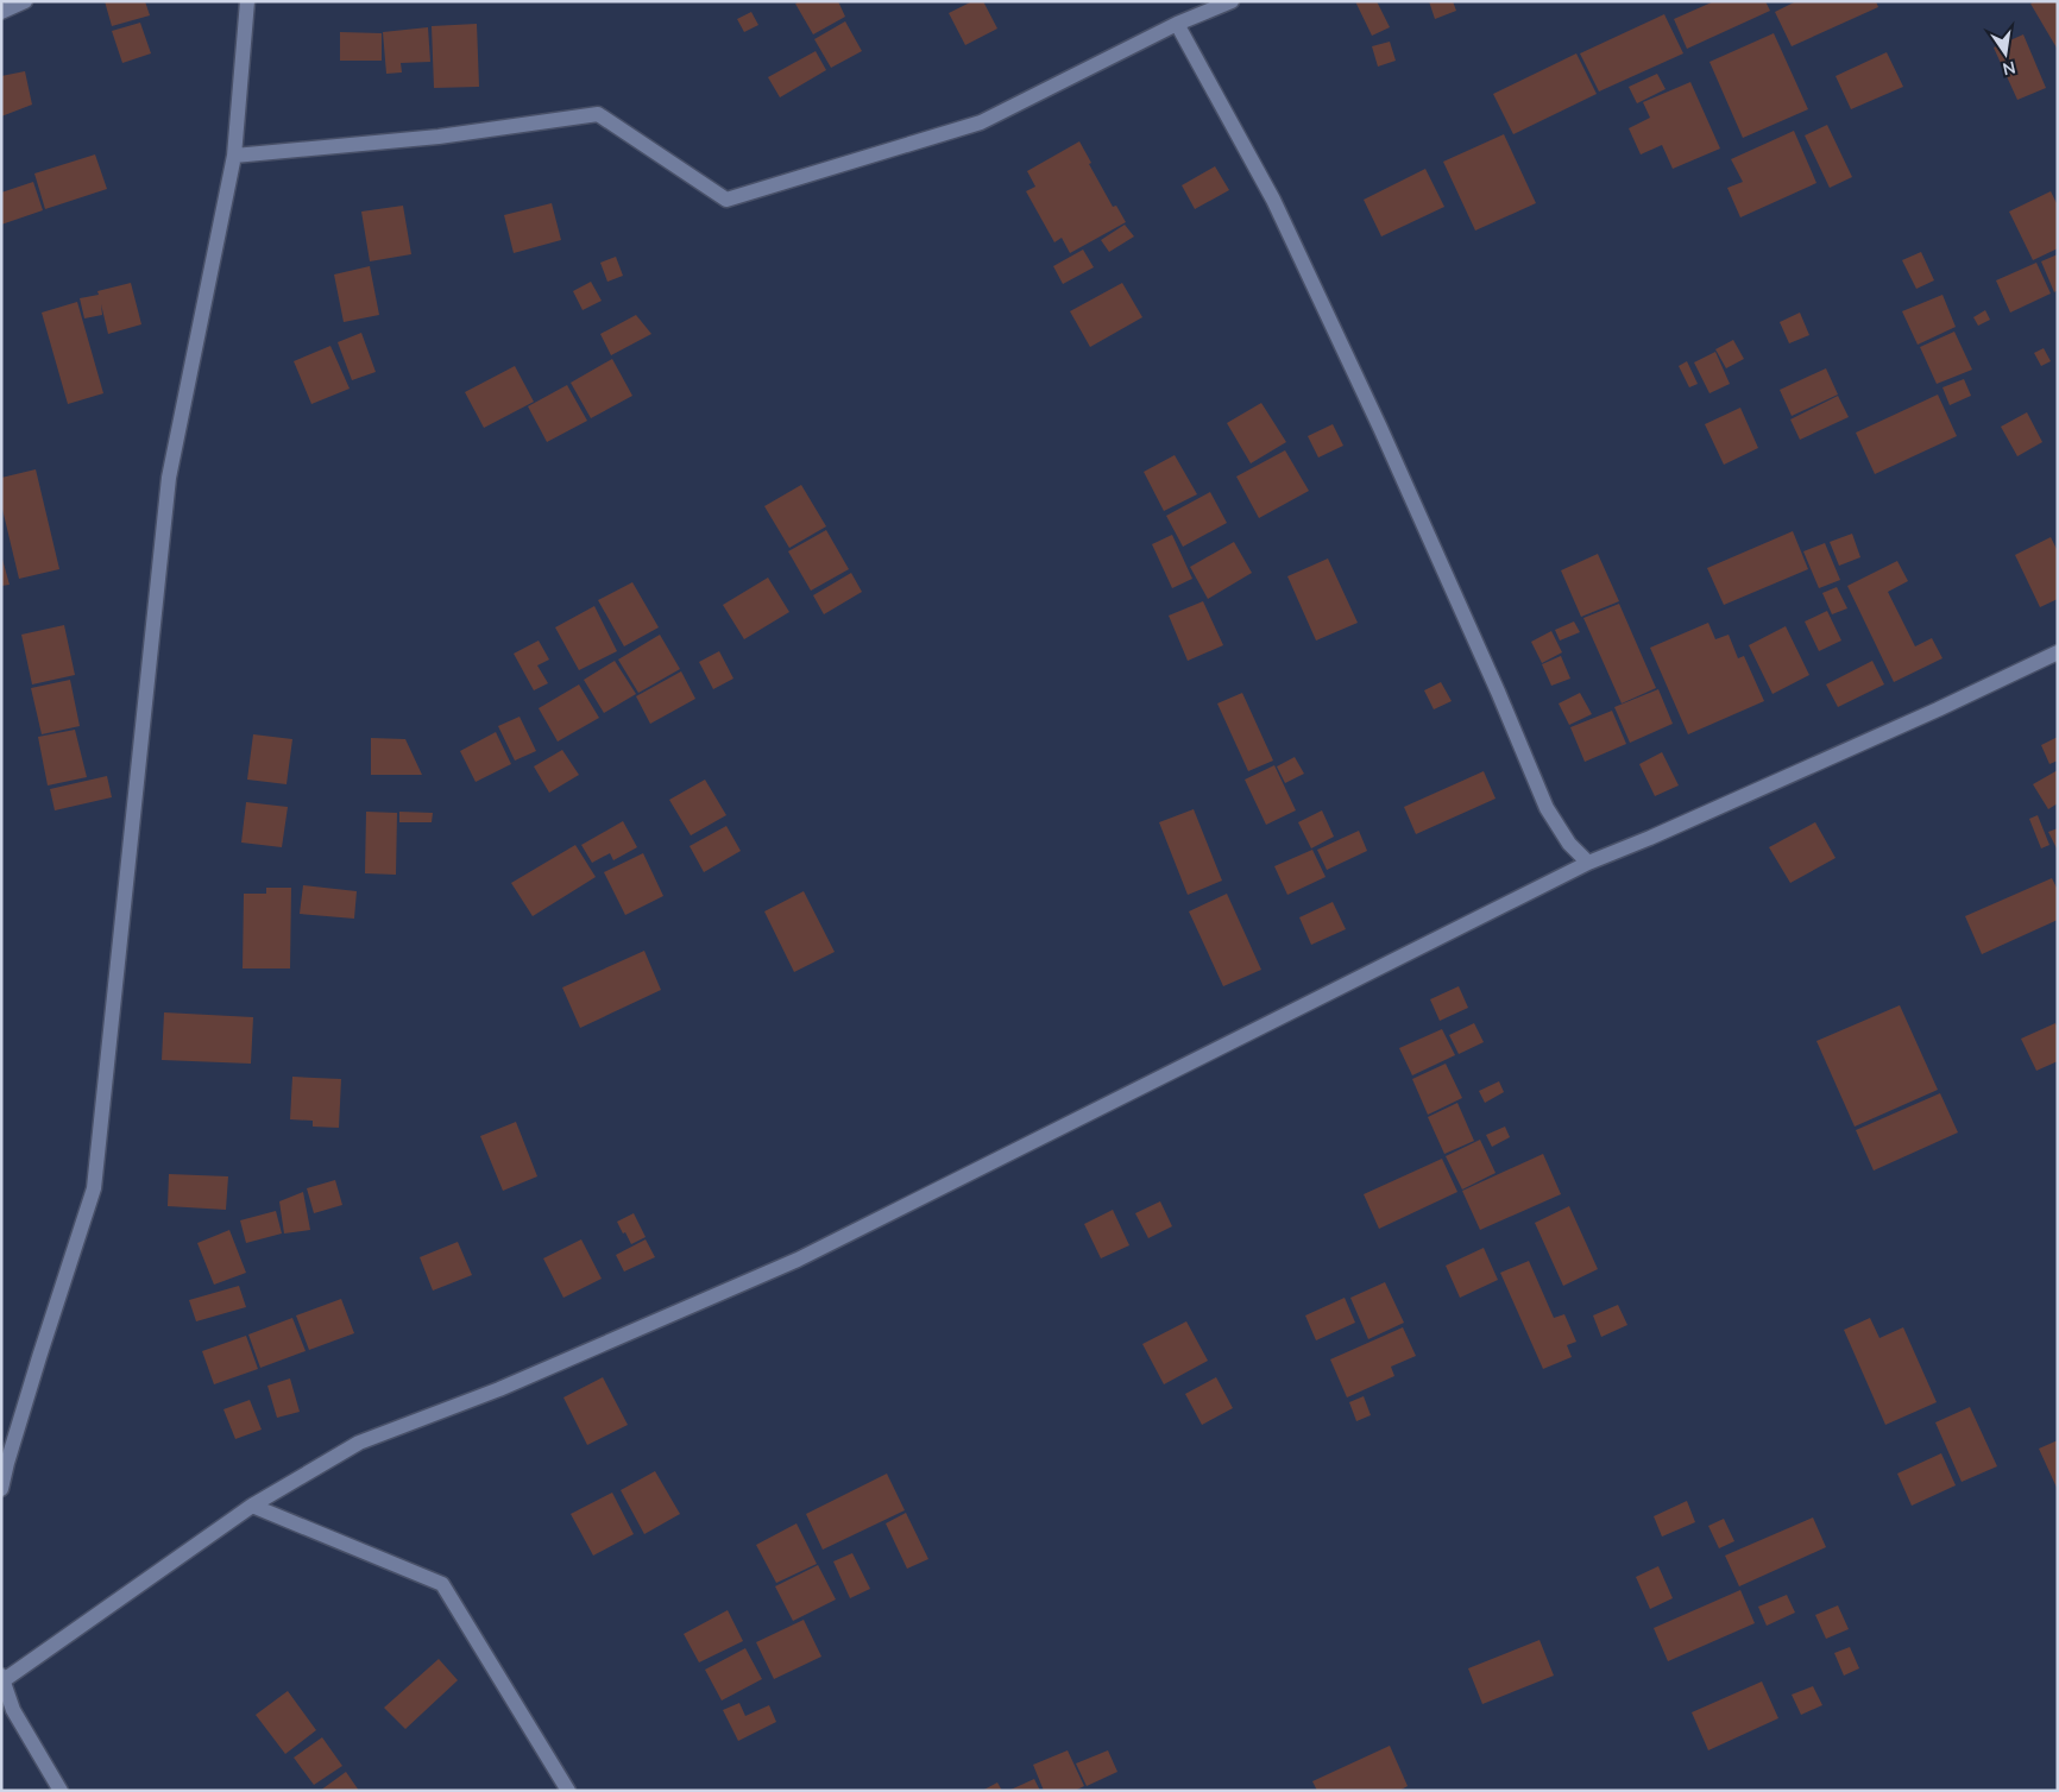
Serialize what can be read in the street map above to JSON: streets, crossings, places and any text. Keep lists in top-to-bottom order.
{
  "north": "bottom"
}
